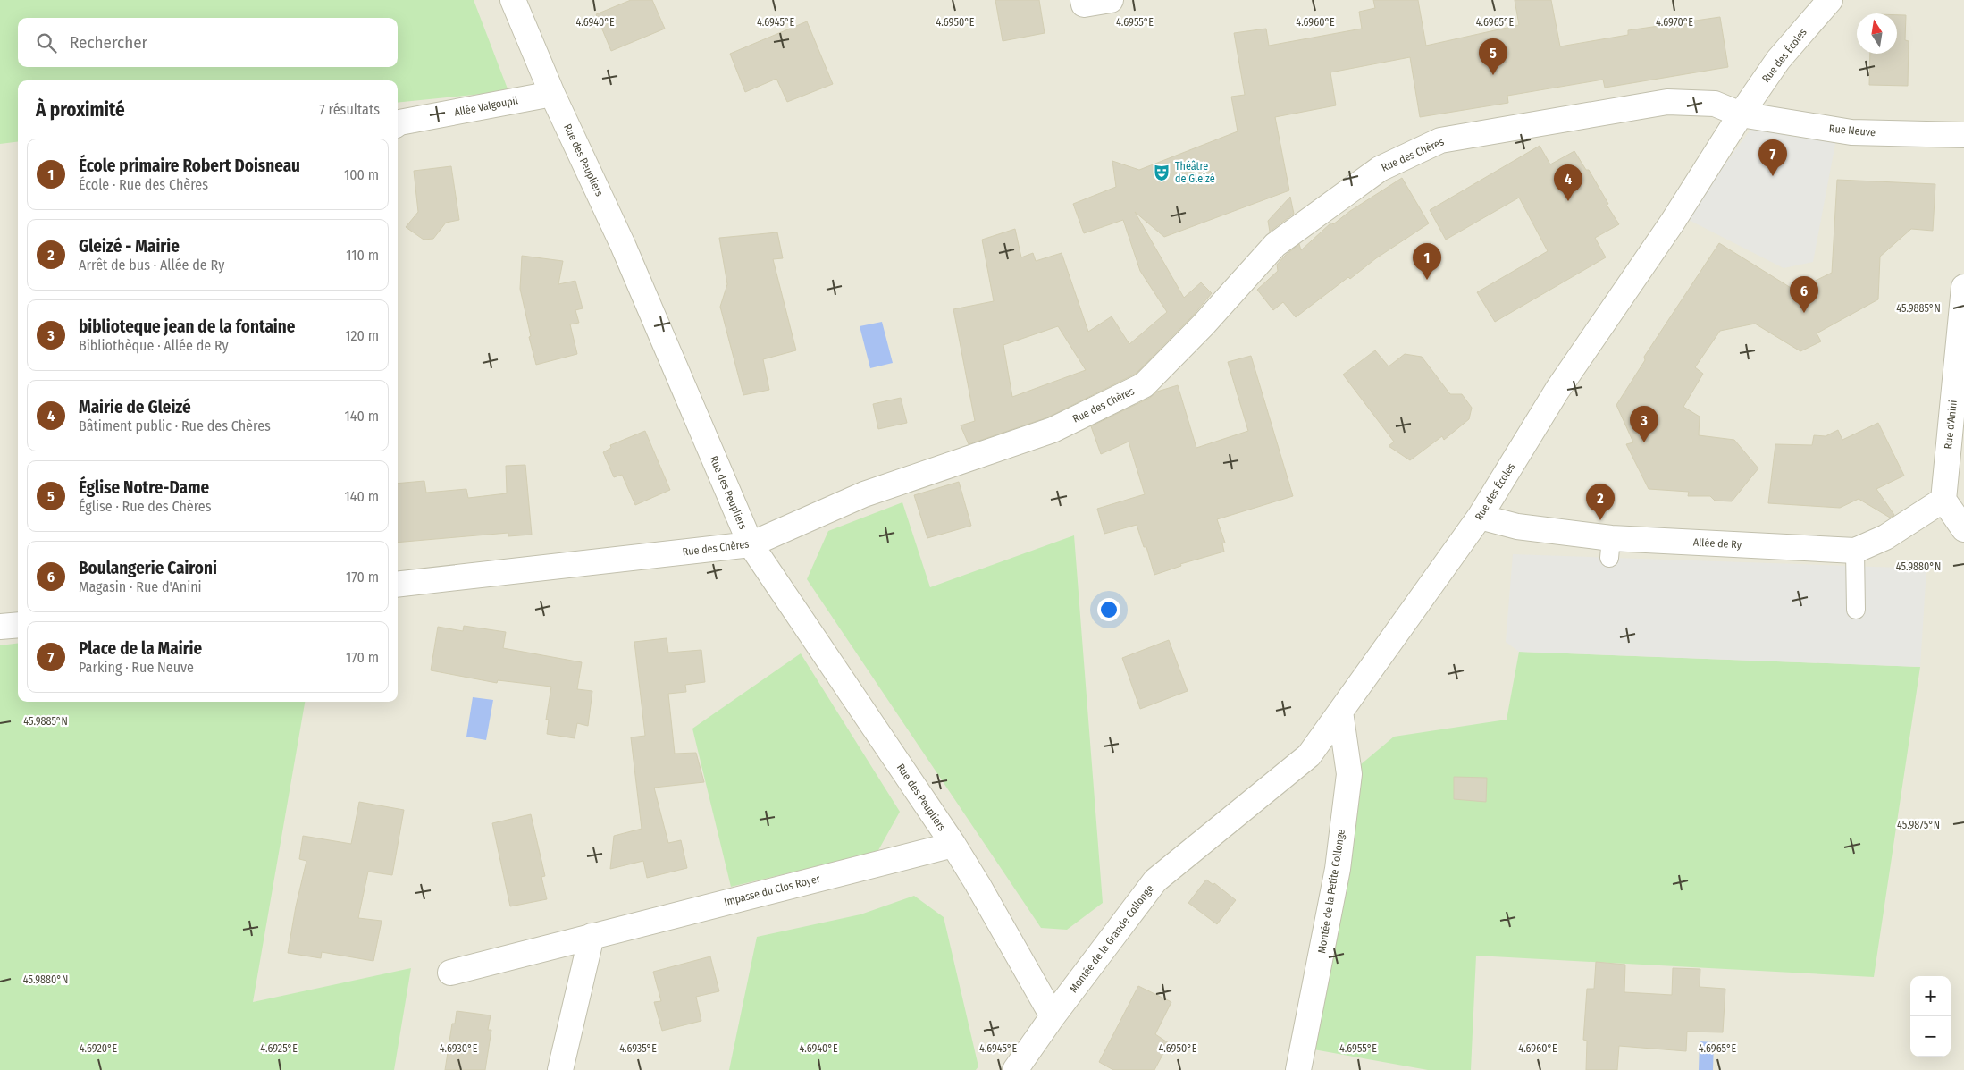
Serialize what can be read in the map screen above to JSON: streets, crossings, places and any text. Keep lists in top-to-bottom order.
{
  "streets": {
    "street": [
      "Rue des Écoles",
      "Allée Valgoupil",
      "Rue Neuve",
      "Rue des Chères",
      "Rue des Peupliers",
      "Rue d'Anini",
      "Allée de Ry",
      "Impasse du Clos Royer",
      "Montée de la Petite Collonge",
      "Montée de la Grande Collonge"
    ]
  },
  "crossings": [
    ["Rue des Écoles", "Rue Neuve"],
    ["Rue des Écoles", "Rue des Chères"],
    ["Rue des Écoles", "Allée de Ry"],
    ["Rue des Écoles", "Montée de la Petite Collonge"],
    ["Rue des Écoles", "Montée de la Grande Collonge"],
    ["Allée Valgoupil", "Rue des Peupliers"],
    ["Rue Neuve", "Rue des Chères"],
    ["Rue des Chères", "Rue des Peupliers"],
    ["Rue des Peupliers", "Impasse du Clos Royer"],
    ["Rue des Peupliers", "Montée de la Grande Collonge"],
    ["Rue d'Anini", "Allée de Ry"]
  ],
  "places": {
    "theatre": ["Théâtre de Gleizé"]
  },
  "north": "top",
  "page": {
    "search": "Rechercher",
    "pins": [
      "5",
      "7",
      "4",
      "1",
      "6",
      "3",
      "2"
    ],
    "heading": ["À proximité", "7 résultats"],
    "list": [
      {
        "mark": "1",
        "name": "École primaire Robert Doisneau",
        "note": "École · Rue des Chères",
        "value": "100 m"
      },
      {
        "mark": "2",
        "name": "Gleizé - Mairie",
        "note": "Arrêt de bus · Allée de Ry",
        "value": "110 m"
      },
      {
        "mark": "3",
        "name": "biblioteque jean de la fontaine",
        "note": "Bibliothèque · Allée de Ry",
        "value": "120 m"
      },
      {
        "mark": "4",
        "name": "Mairie de Gleizé",
        "note": "Bâtiment public · Rue des Chères",
        "value": "140 m"
      },
      {
        "mark": "5",
        "name": "Église Notre-Dame",
        "note": "Église · Rue des Chères",
        "value": "140 m"
      },
      {
        "mark": "6",
        "name": "Boulangerie Caironi",
        "note": "Magasin · Rue d'Anini",
        "value": "170 m"
      },
      {
        "mark": "7",
        "name": "Place de la Mairie",
        "note": "Parking · Rue Neuve",
        "value": "170 m"
      }
    ],
    "map_buttons": ["+", "−"]
  },
  "coordinates": [
    "4.6940°E",
    "4.6945°E",
    "4.6950°E",
    "4.6955°E",
    "4.6960°E",
    "4.6965°E",
    "4.6970°E",
    "45.9885°N",
    "45.9880°N",
    "45.9875°N",
    "4.6920°E",
    "4.6925°E",
    "4.6930°E",
    "4.6935°E"
  ]
}
